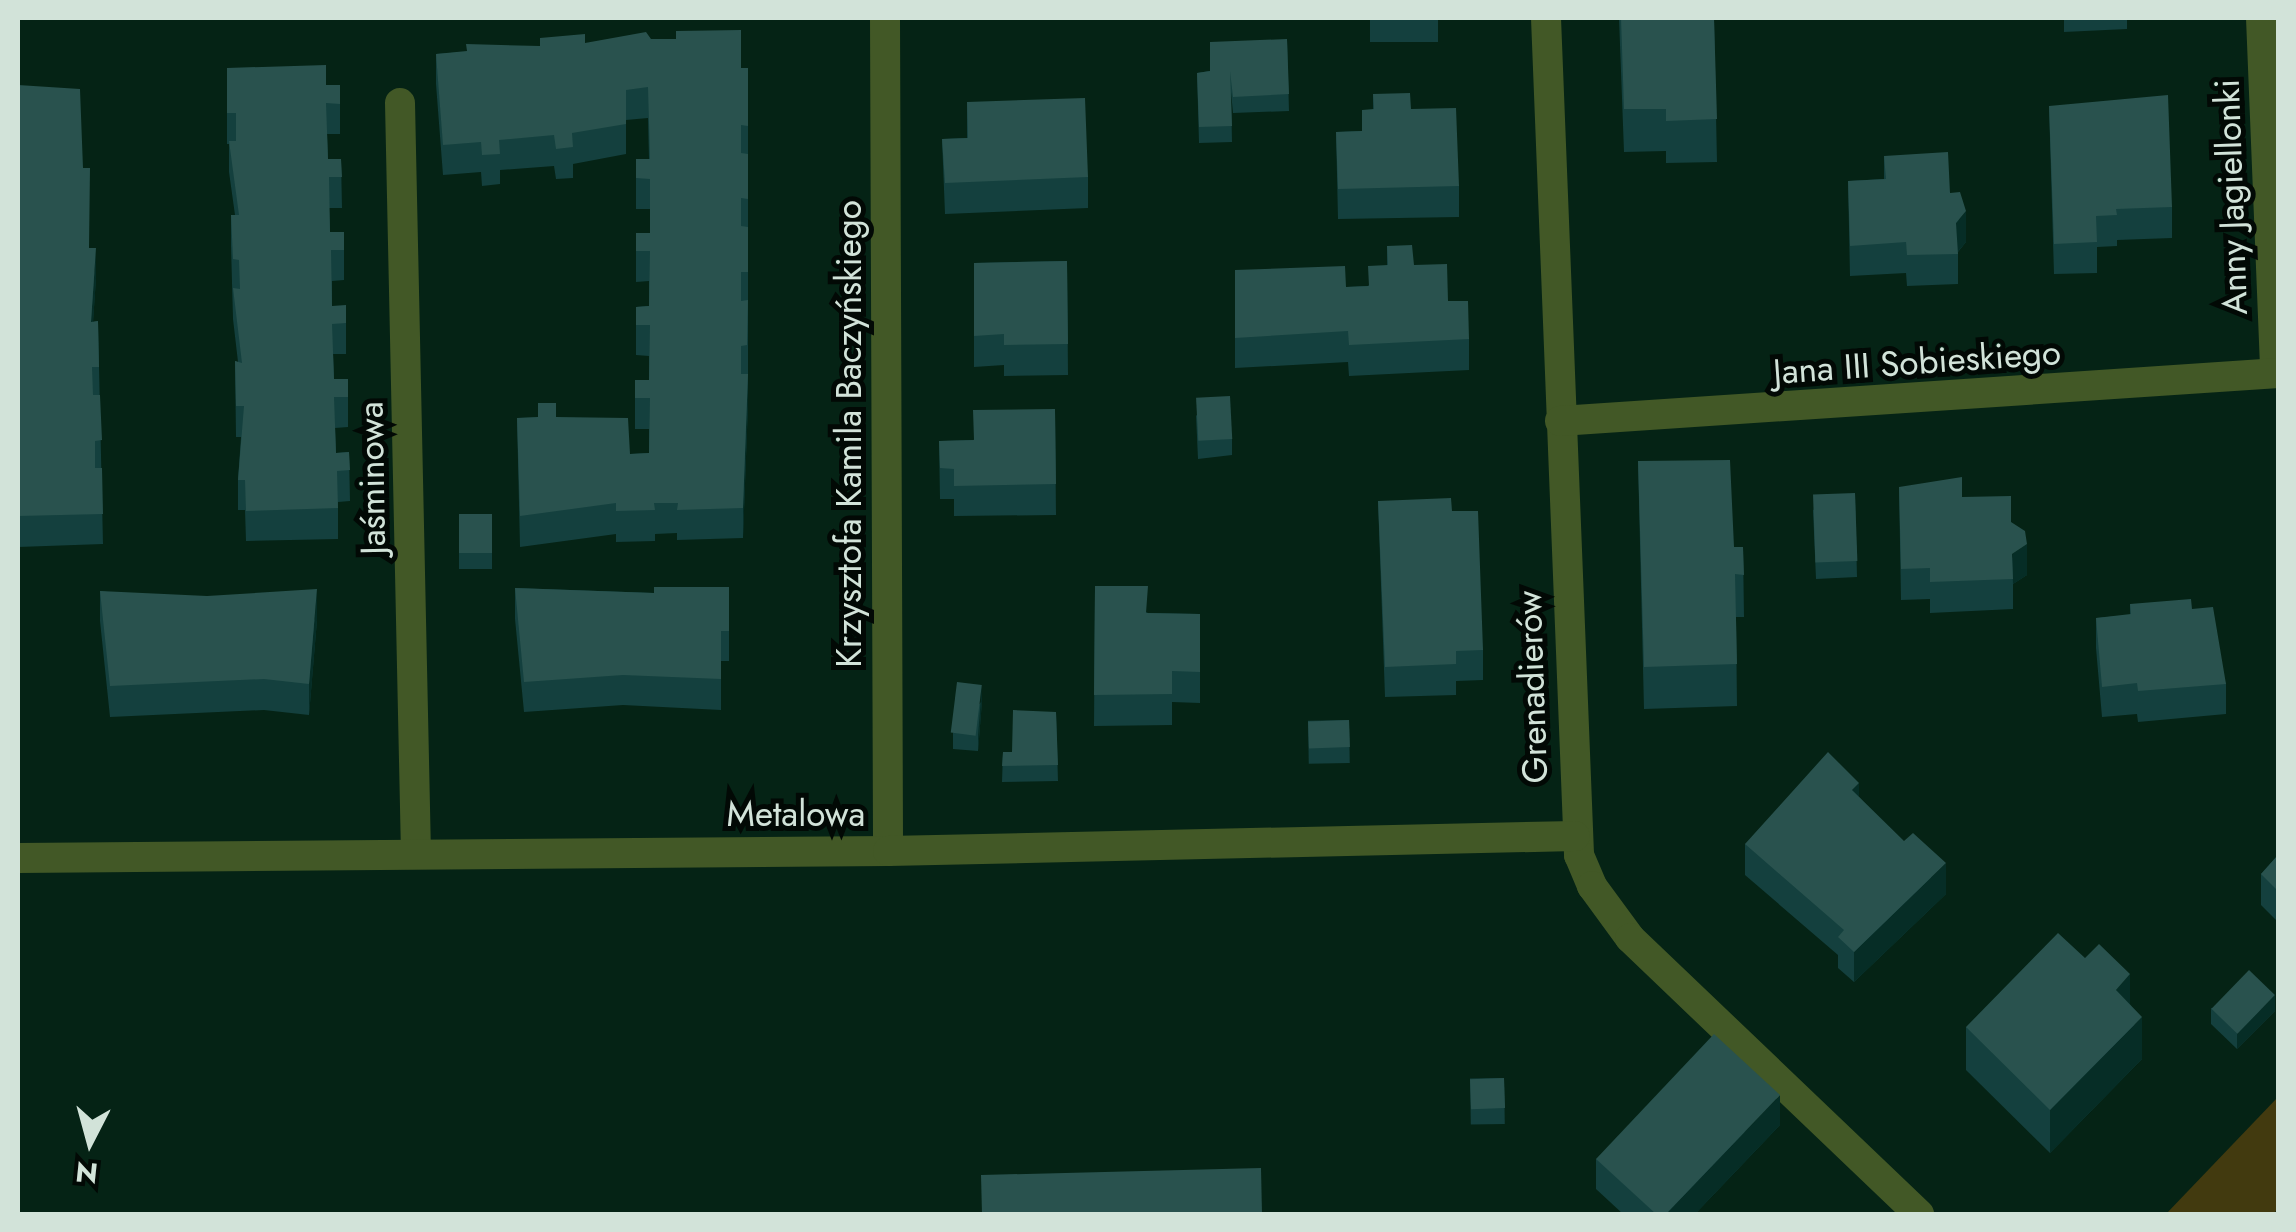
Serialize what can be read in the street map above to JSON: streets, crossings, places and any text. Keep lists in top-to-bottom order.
{
  "streets": {
    "street": [
      "Anny Jagiellonki",
      "Jana III Sobieskiego",
      "Krzysztofa Kamila Baczyńskiego",
      "Jaśminowa",
      "Grenadierów",
      "Metalowa"
    ]
  },
  "crossings": [
    ["Anny Jagiellonki", "Jana III Sobieskiego"],
    ["Jana III Sobieskiego", "Grenadierów"],
    ["Krzysztofa Kamila Baczyńskiego", "Metalowa"],
    ["Jaśminowa", "Metalowa"],
    ["Grenadierów", "Metalowa"]
  ],
  "north": "bottom"
}
